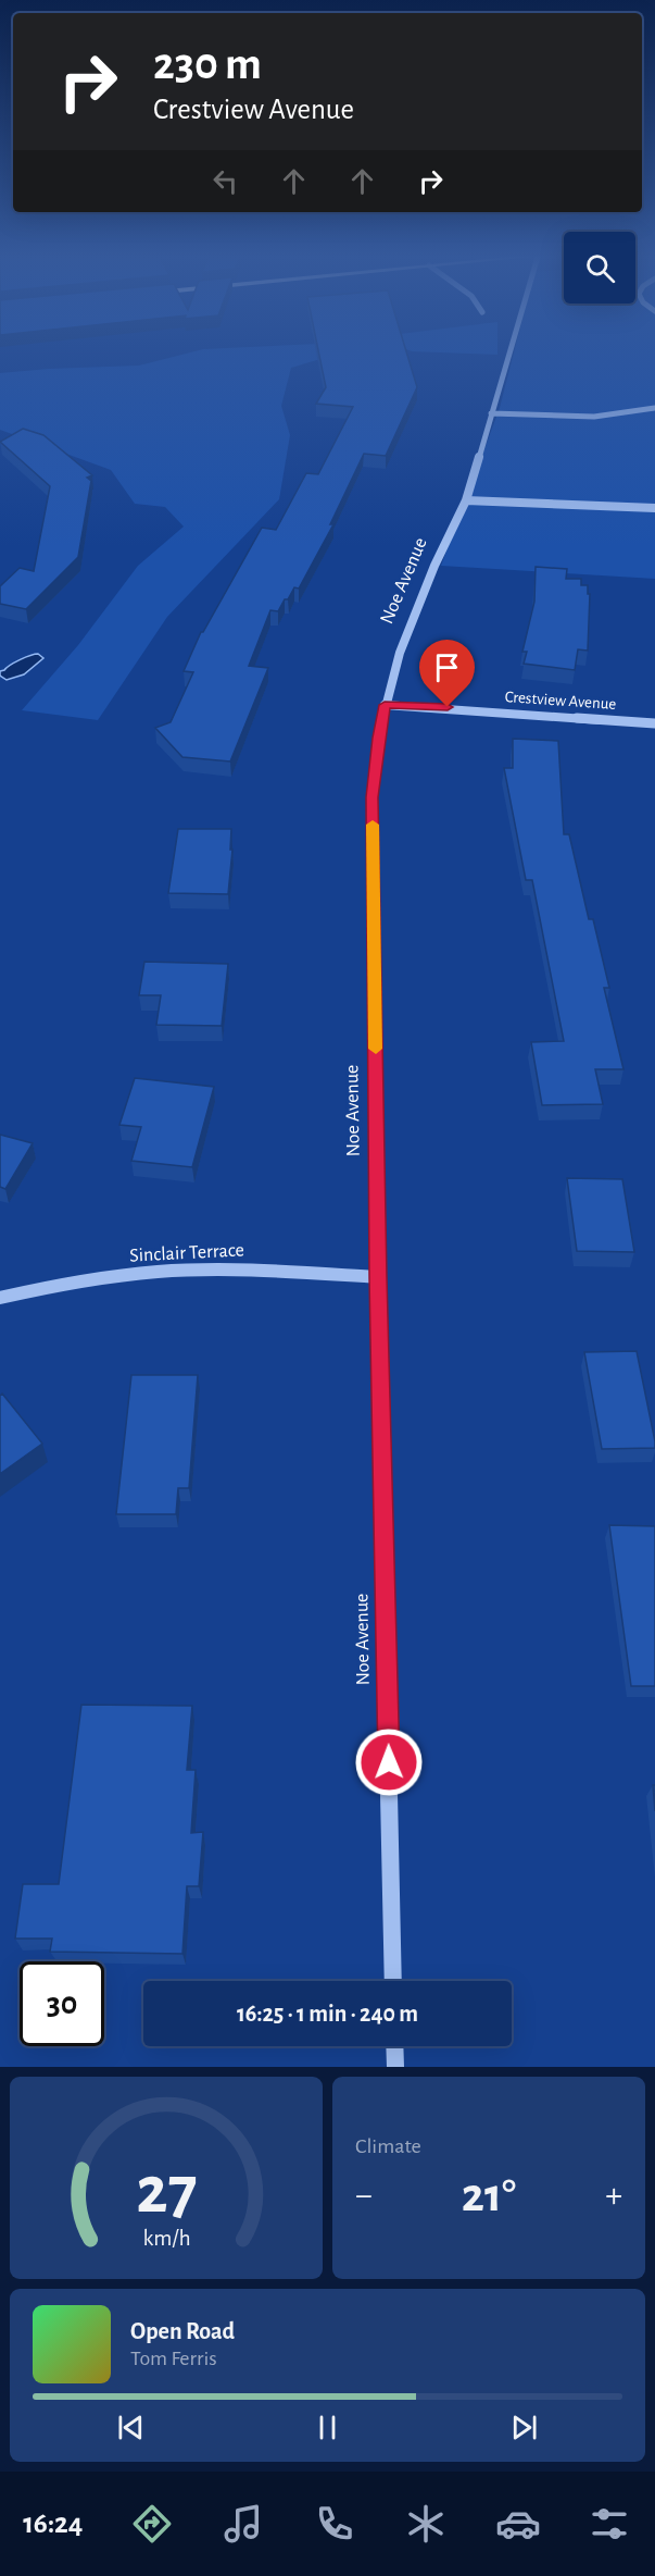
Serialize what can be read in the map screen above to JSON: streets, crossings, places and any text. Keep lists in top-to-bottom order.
{
  "streets": {
    "street": ["Noe Avenue", "Crestview Avenue", "Sinclair Terrace"]
  },
  "crossings": [
    ["Noe Avenue", "Crestview Avenue"],
    ["Noe Avenue", "Sinclair Terrace"]
  ],
  "page": {
    "turn": ["230 m", "Crestview Avenue"],
    "limit": "30",
    "trip": "16:25 · 1 min · 240 m",
    "tile": "Climate",
    "heat": ["−", "21°", "+"],
    "song": ["Open Road", "Tom Ferris"],
    "tabs": "16:24",
    "gauge": ["27", "km/h"]
  }
}
